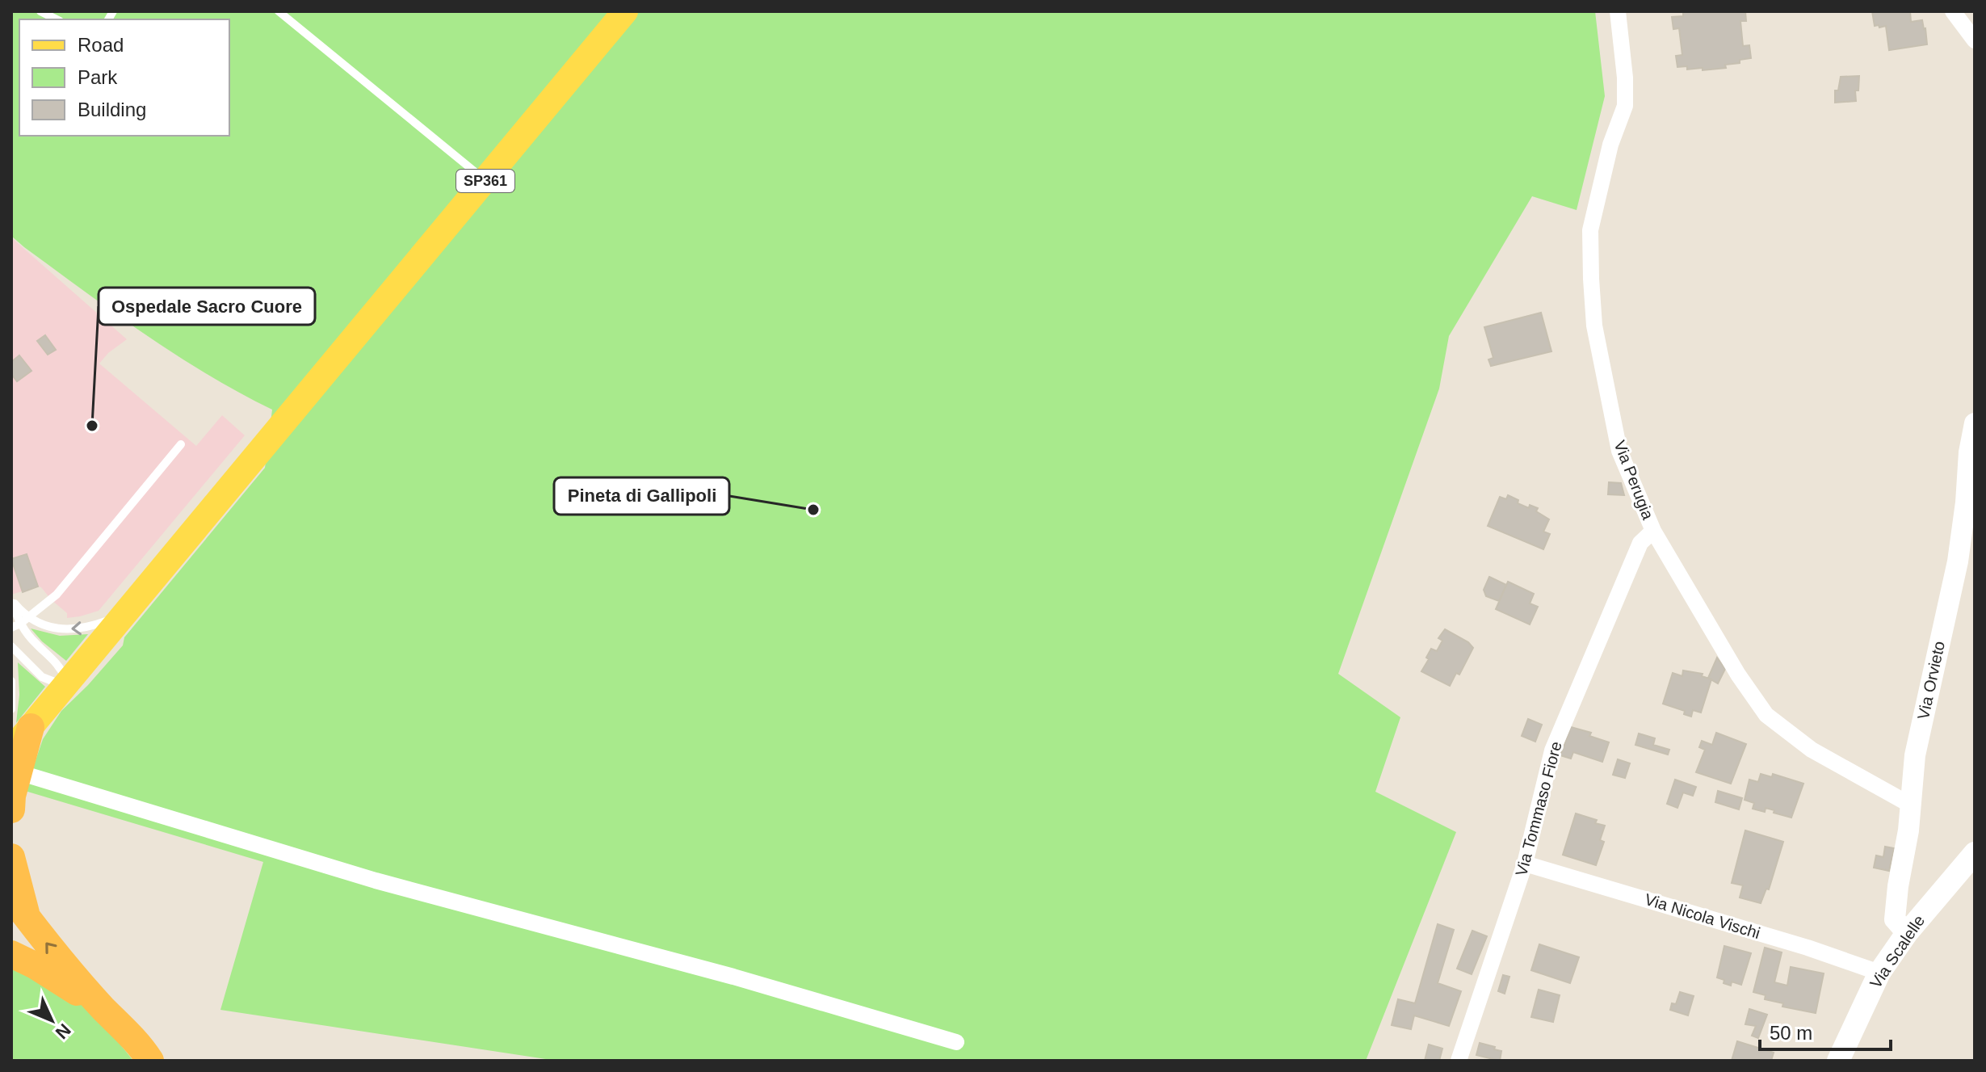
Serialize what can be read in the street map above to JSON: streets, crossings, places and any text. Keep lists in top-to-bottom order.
{
  "streets": {
    "main road": ["SP361", "Via Scalelle"],
    "street": [
      "Via Perugia",
      "Via Orvieto",
      "Via Tommaso Fiore",
      "Via Nicola Vischi"
    ]
  },
  "crossings": [
    ["Via Perugia", "Via Orvieto"],
    ["Via Perugia", "Via Tommaso Fiore"],
    ["Via Orvieto", "Via Scalelle"],
    ["Via Tommaso Fiore", "Via Nicola Vischi"],
    ["Via Nicola Vischi", "Via Scalelle"]
  ],
  "places": ["Ospedale Sacro Cuore", "Pineta di Gallipoli"],
  "legend": ["Road", "Park", "Building"],
  "scale_bar": "50 m",
  "north": "bottom right"
}
